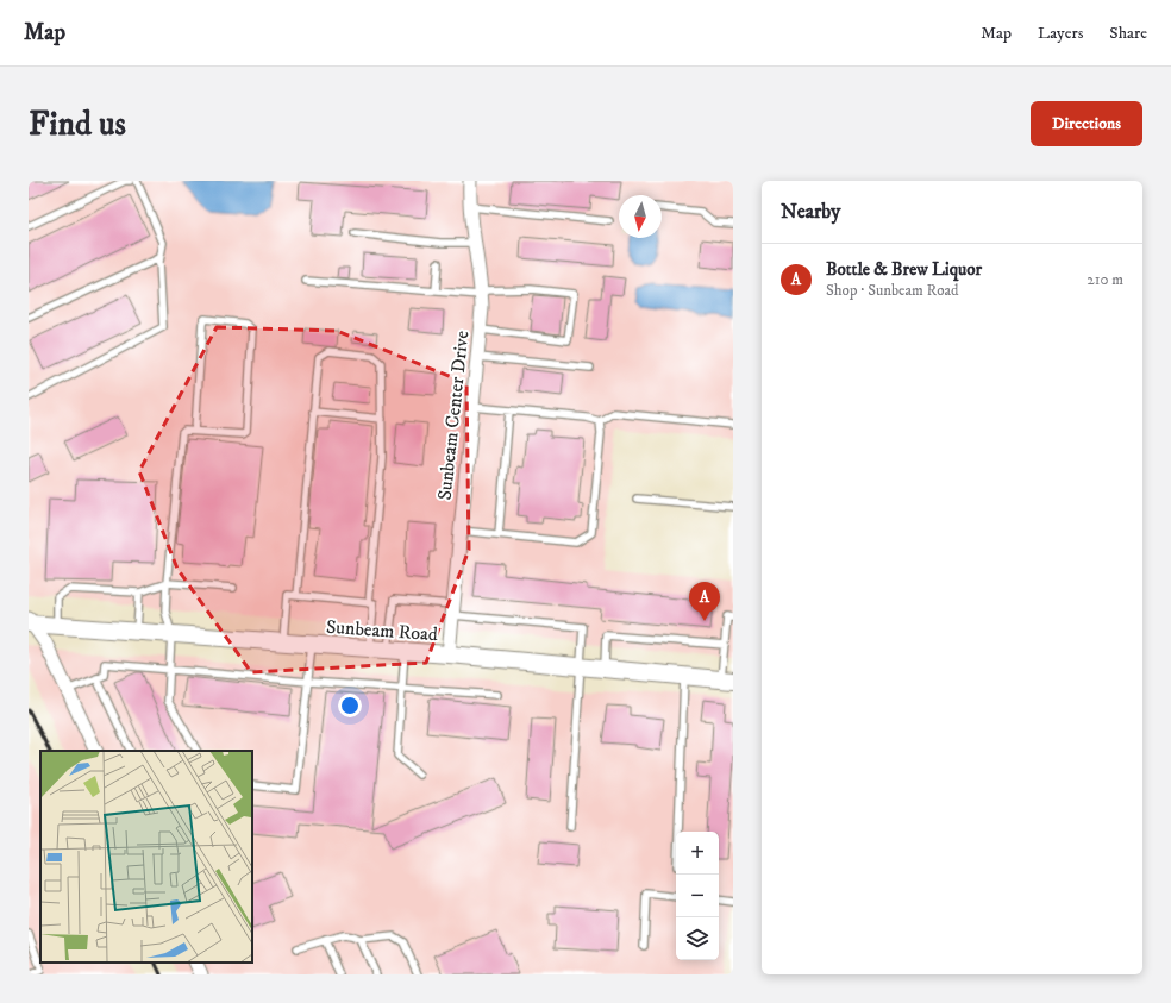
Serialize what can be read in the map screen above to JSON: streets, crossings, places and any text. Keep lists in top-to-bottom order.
{
  "streets": {
    "street": ["Sunbeam Center Drive", "Sunbeam Road"]
  },
  "crossings": [
    ["Sunbeam Center Drive", "Sunbeam Road"]
  ],
  "north": "bottom",
  "page": {
    "header": "Map",
    "nav": ["Map", "Layers", "Share"],
    "buttons": "Directions",
    "title": "Find us",
    "heading": "Nearby",
    "list": [
      {
        "mark": "A",
        "name": "Bottle & Brew Liquor",
        "note": "Shop · Sunbeam Road",
        "value": "210 m"
      }
    ],
    "pins": "A",
    "map_buttons": ["+", "−"]
  }
}
